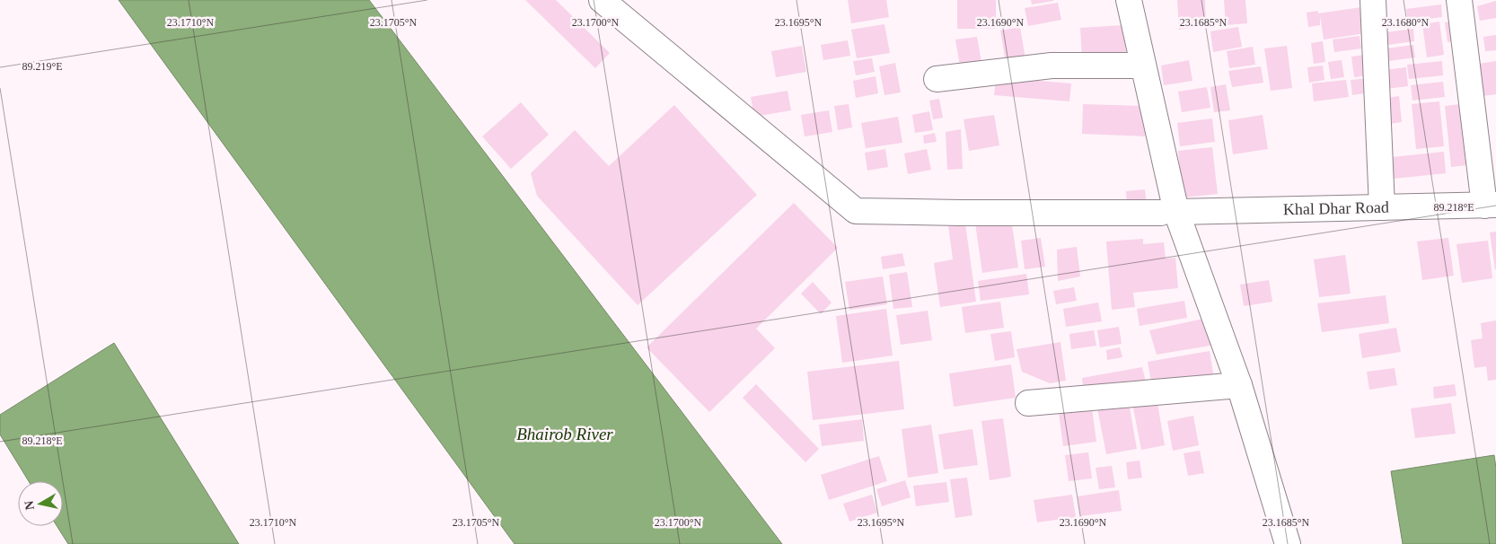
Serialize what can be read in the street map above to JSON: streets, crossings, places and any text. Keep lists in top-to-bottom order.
{
  "streets": {
    "street": ["Khal Dhar Road"]
  },
  "water": ["Bhairob River"],
  "north": "left",
  "coordinates": [
    "23.1710°N",
    "23.1705°N",
    "23.1700°N",
    "23.1695°N",
    "23.1685°N",
    "23.1680°N",
    "23.1690°N",
    "89.219°E",
    "89.218°E"
  ]
}
